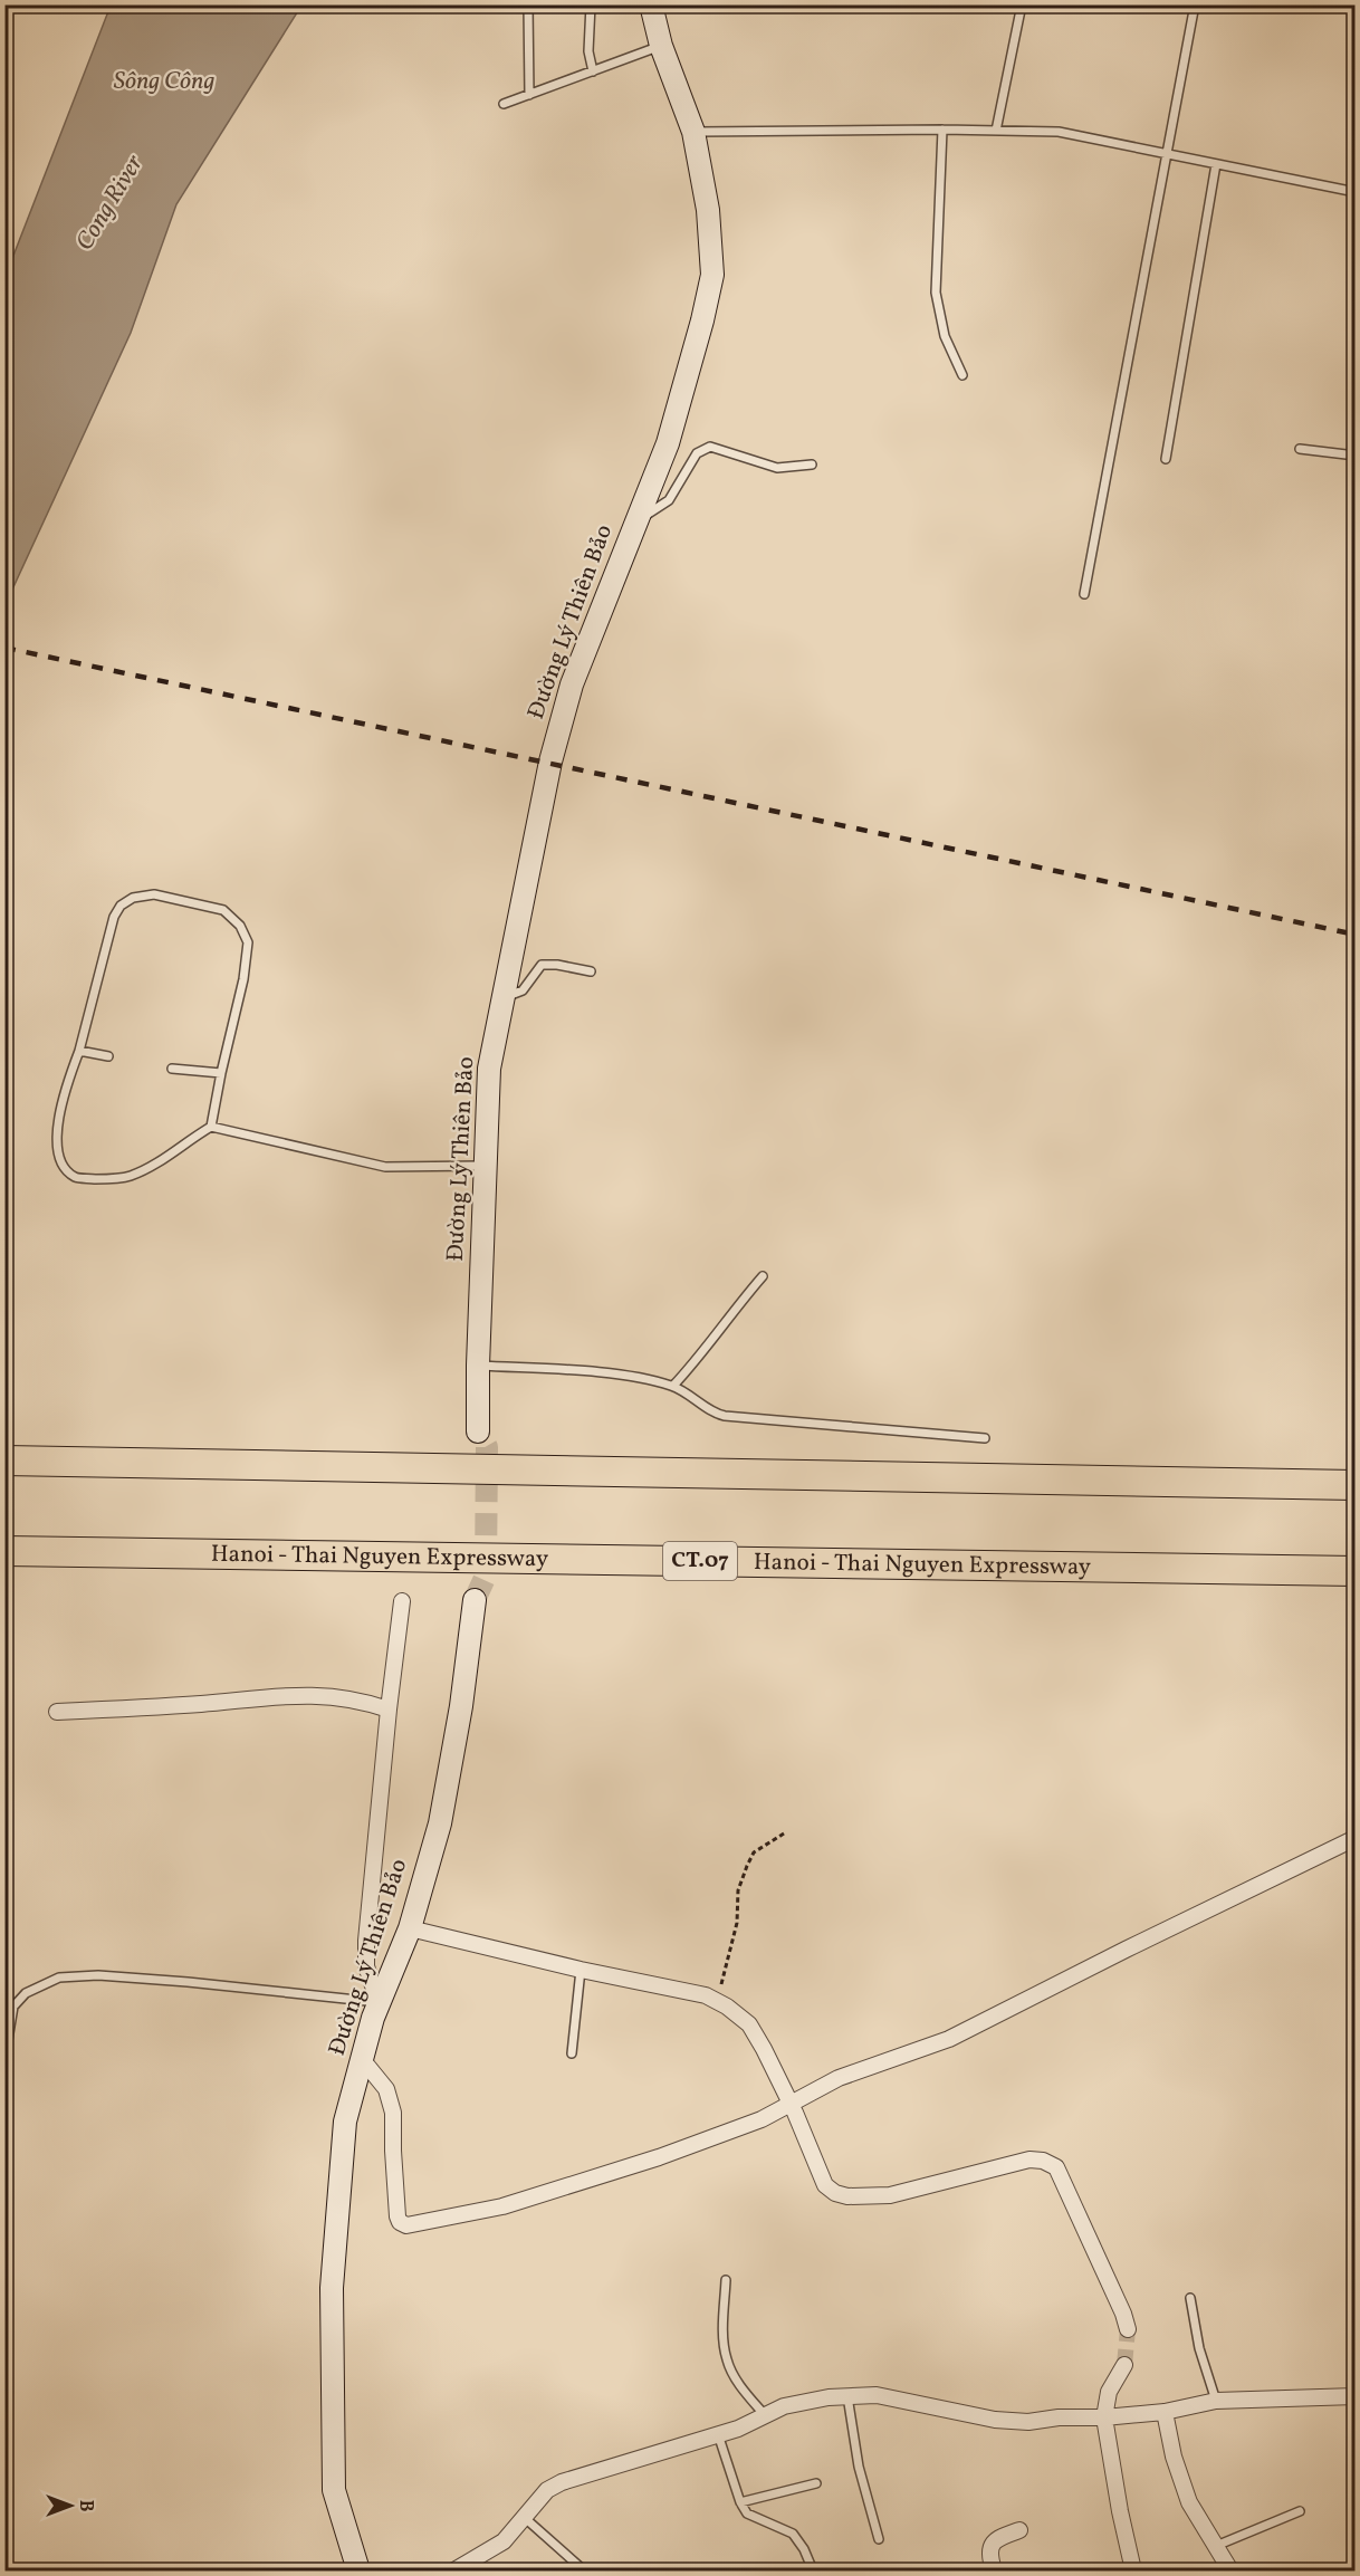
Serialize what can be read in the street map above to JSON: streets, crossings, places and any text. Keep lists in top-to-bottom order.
{
  "streets": {
    "highway": ["Hanoi - Thai Nguyen Expressway", "CT.07"],
    "main road": ["Đường Lý Thiên Bảo"]
  },
  "water": ["Sông Công", "Cong River"],
  "north": "right"
}
